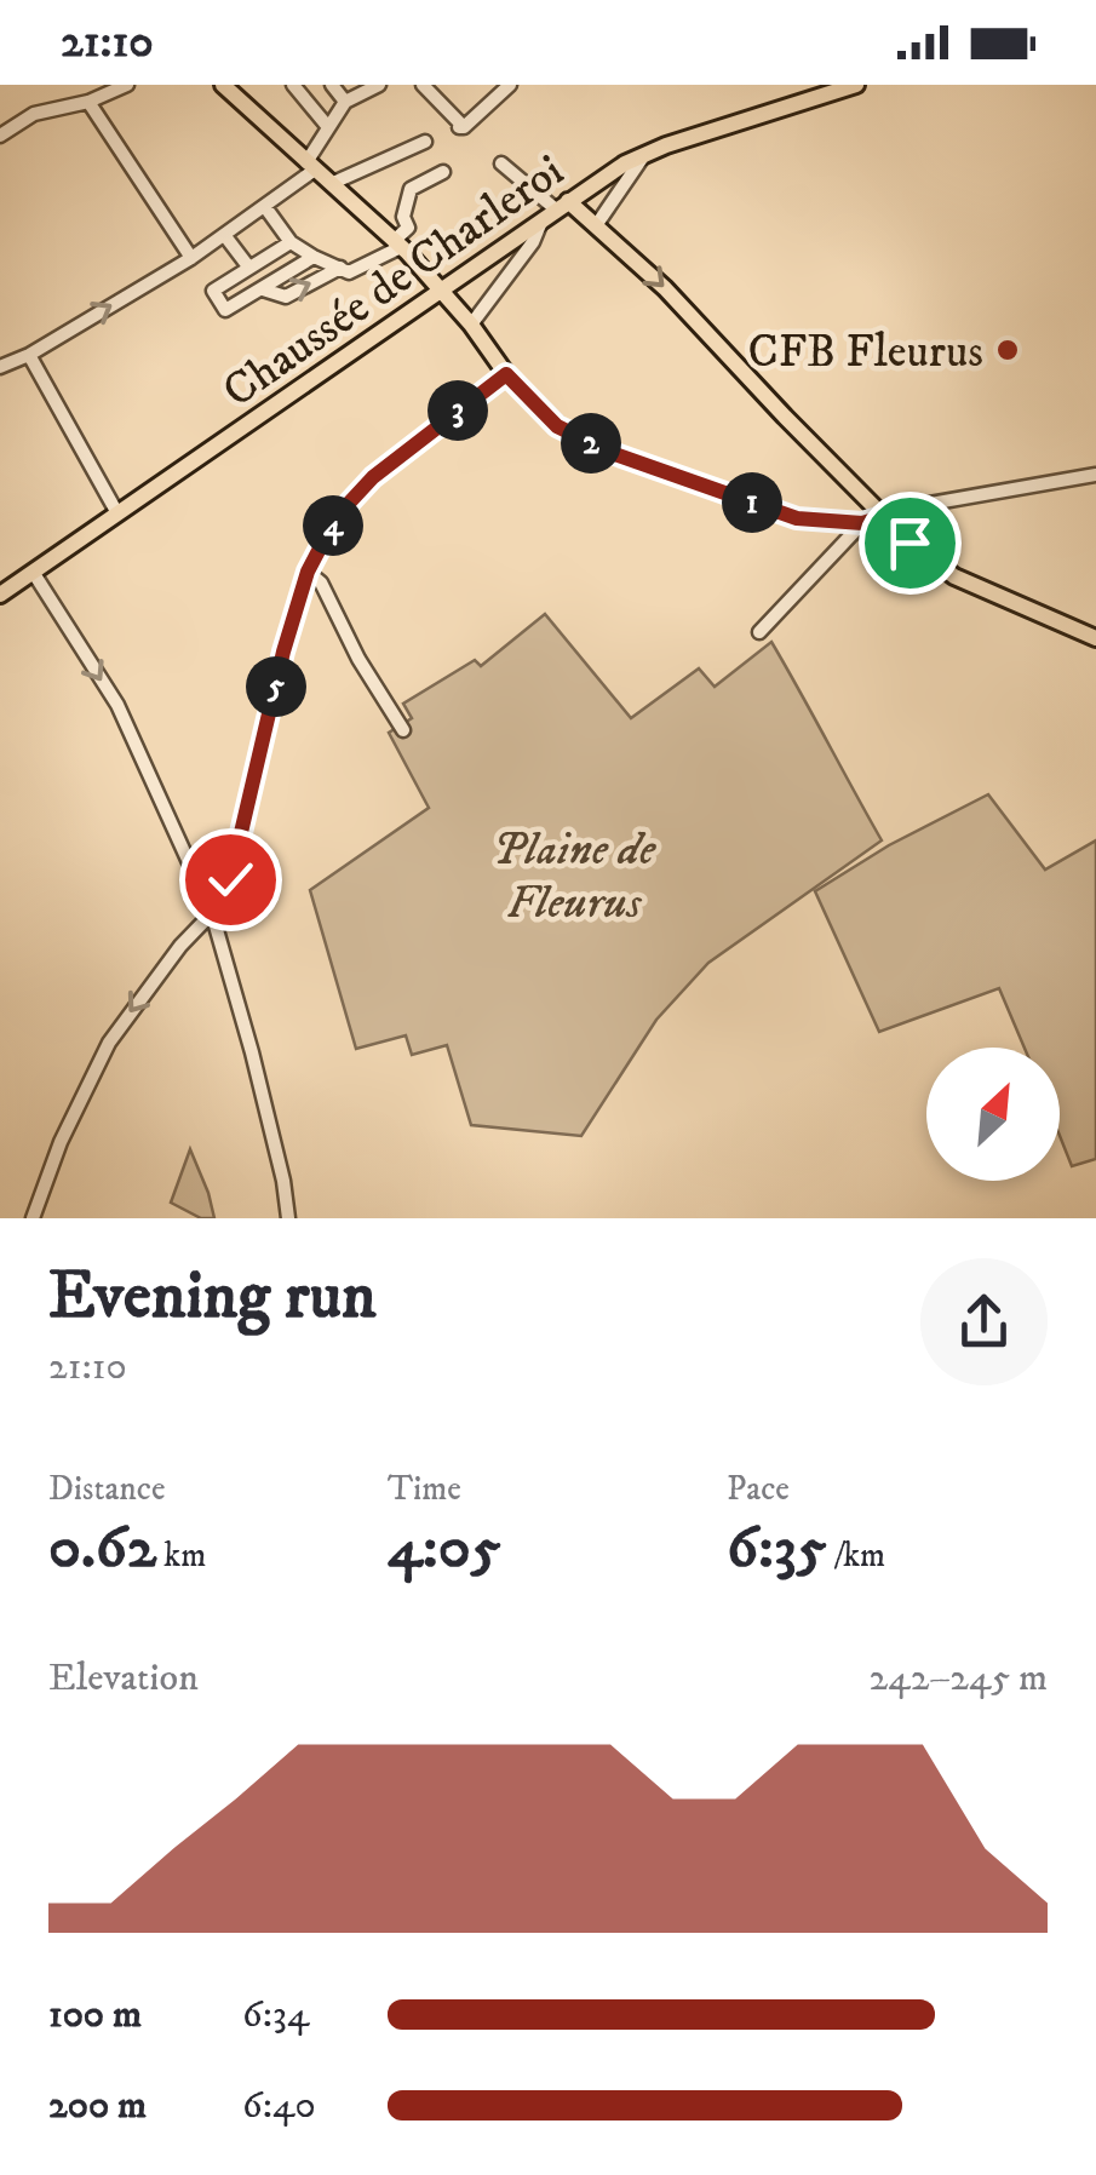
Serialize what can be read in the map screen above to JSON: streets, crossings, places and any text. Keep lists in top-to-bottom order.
{
  "streets": {
    "main road": ["Chaussée de Charleroi"]
  },
  "parks": ["Plaine de Fleurus"],
  "places": ["CFB Fleurus"],
  "north": "top right",
  "page": {
    "status": "21:10",
    "pins": [
      "3",
      "2",
      "1",
      "4",
      "5"
    ],
    "heading": ["Evening run", "21:10"],
    "stats": [
      ["Distance", "0.62 km"],
      ["Time", "4:05"],
      ["Pace", "6:35 /km"]
    ],
    "chart": ["Elevation", "242–245 m"],
    "list": [
      {
        "name": "100 m",
        "note": "6:34"
      },
      {
        "name": "200 m",
        "note": "6:40"
      }
    ]
  }
}
